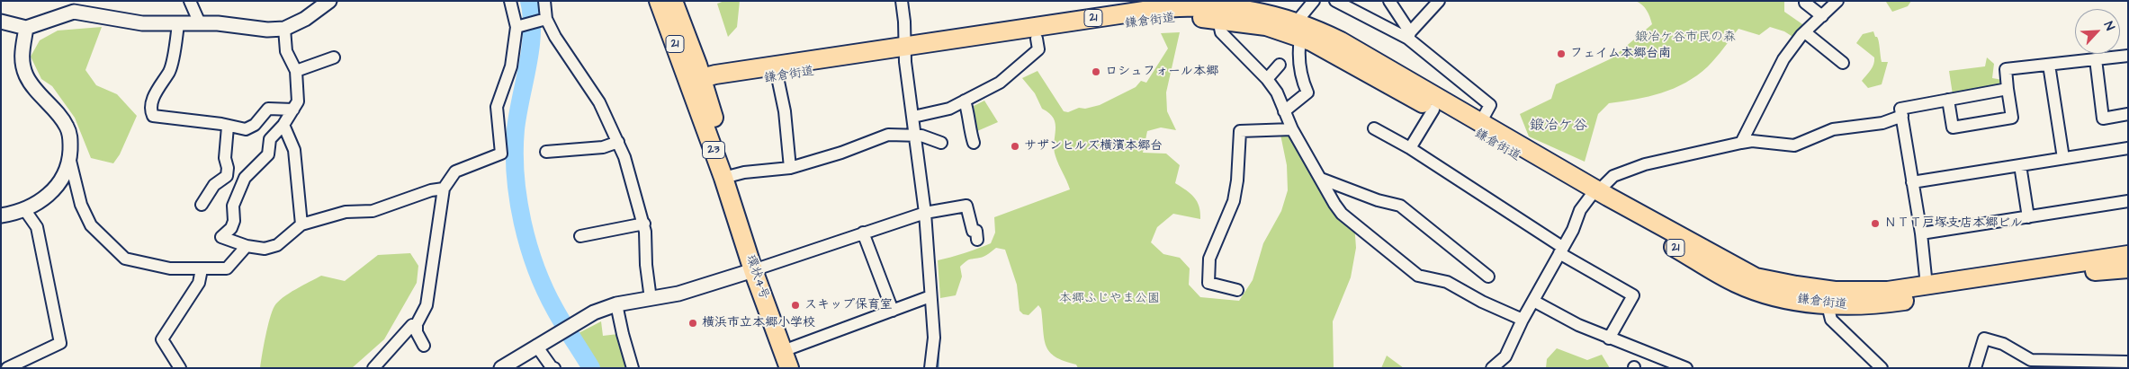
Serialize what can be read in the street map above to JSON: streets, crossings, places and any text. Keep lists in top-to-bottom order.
{
  "streets": {
    "main road": [
      "21",
      "鎌倉街道",
      "23",
      "環状4号"
    ]
  },
  "crossings": [
    ["21", "鎌倉街道"],
    ["21", "環状4号"],
    ["鎌倉街道", "環状4号"]
  ],
  "districts": ["鍛冶ケ谷"],
  "parks": ["鍛冶ケ谷市民の森", "本郷ふじやま公園"],
  "places": [
    "フェイム本郷台南",
    "ロシュフォール本郷",
    "サザンヒルズ横濱本郷台",
    "ＮＴＴ戸塚支店本郷ビル",
    "スキップ保育室",
    "横浜市立本郷小学校"
  ],
  "north": "top right"
}
